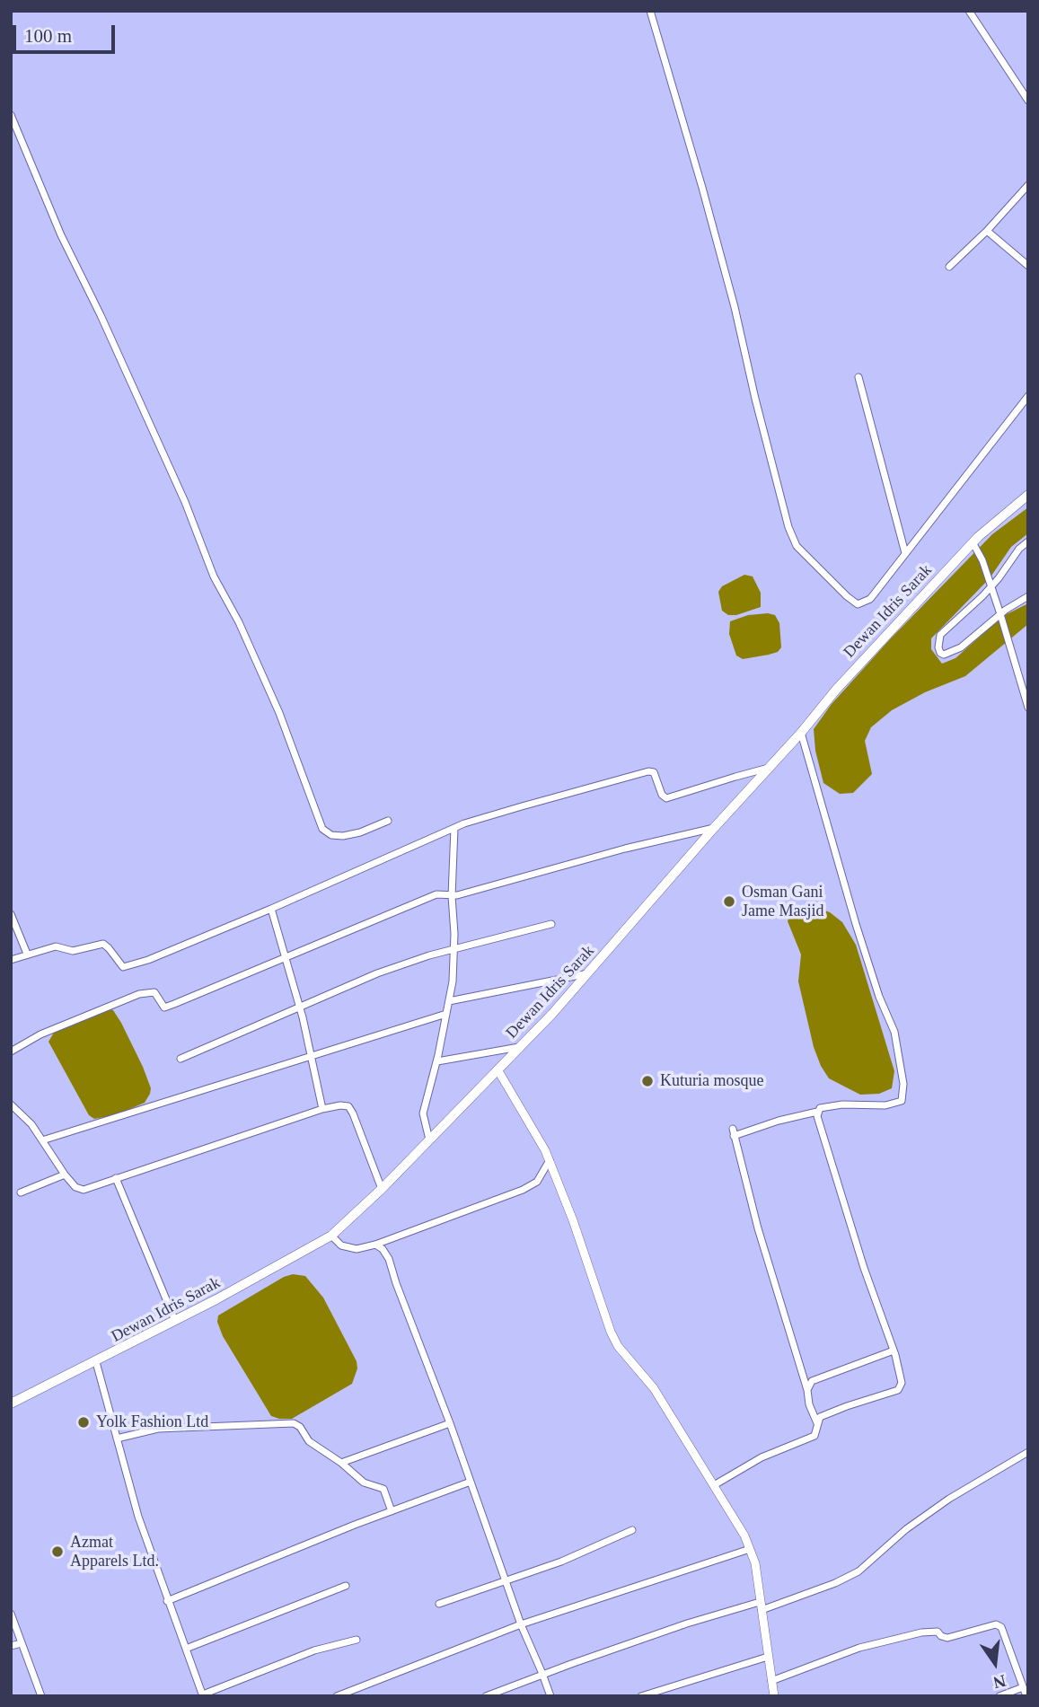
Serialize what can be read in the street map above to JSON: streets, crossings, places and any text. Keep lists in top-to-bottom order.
{
  "streets": {
    "main road": ["Dewan Idris Sarak"]
  },
  "places": [
    "Osman Gani Jame Masjid",
    "Kuturia mosque",
    "Yolk Fashion Ltd",
    "Azmat Apparels Ltd."
  ],
  "scale_bar": "100 m",
  "north": "bottom"
}
